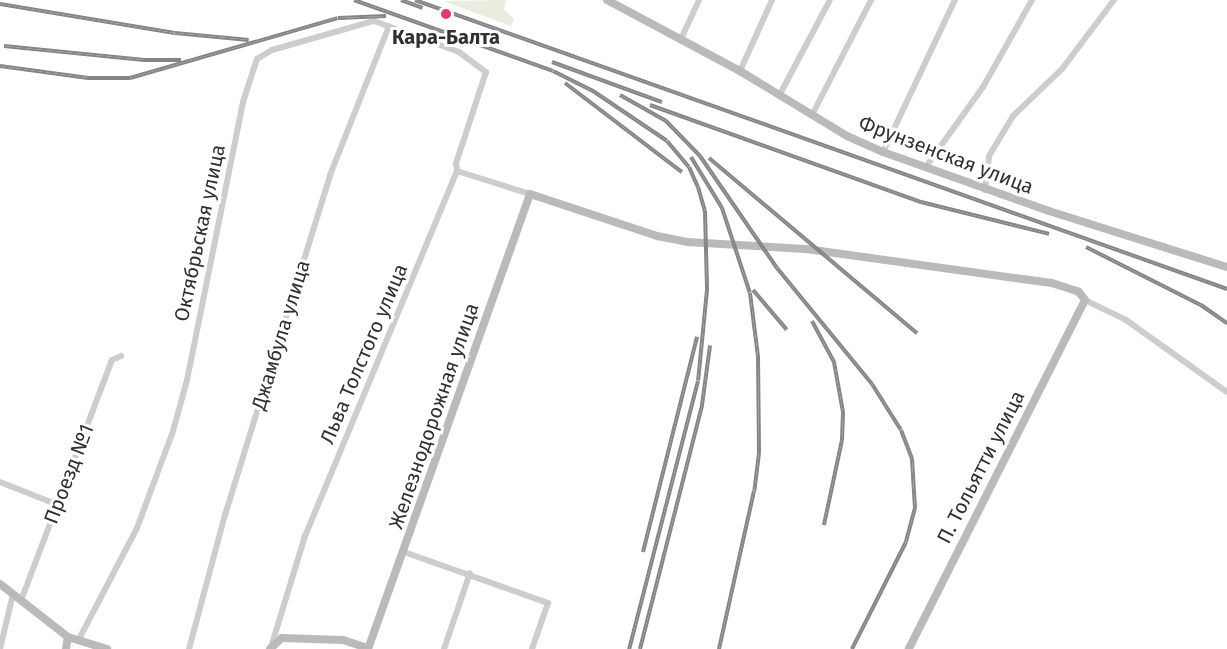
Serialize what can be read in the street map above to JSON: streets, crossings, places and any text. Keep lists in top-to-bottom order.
{
  "streets": {
    "street": [
      "Фрунзенская улица",
      "Октябрьская улица",
      "Джамбула улица",
      "Льва Толстого улица",
      "Железнодорожная улица",
      "П. Тольятти улица",
      "Проезд №1"
    ]
  },
  "crossings": [
    ["Октябрьская улица", "Джамбула улица"],
    ["Октябрьская улица", "Льва Толстого улица"]
  ],
  "places": ["Кара-Балта"]
}
